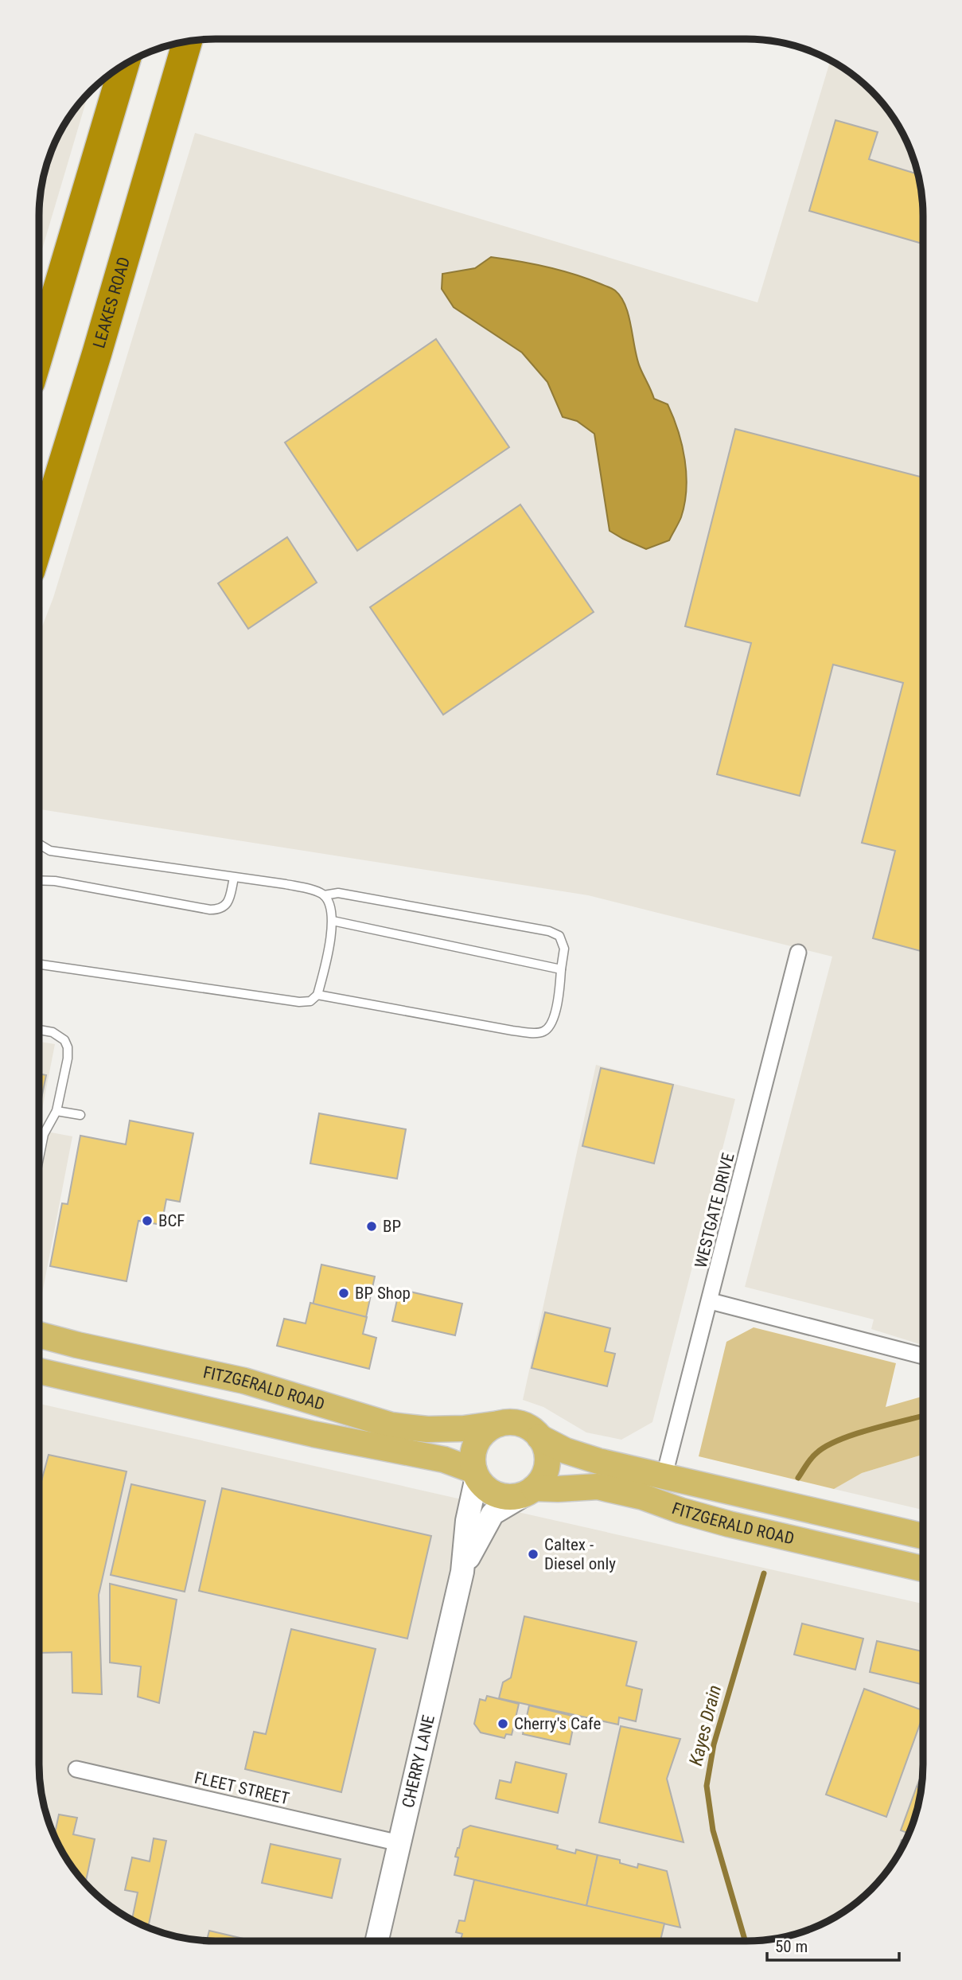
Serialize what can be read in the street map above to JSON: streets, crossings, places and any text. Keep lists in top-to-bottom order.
{
  "streets": {
    "highway": ["LEAKES ROAD"],
    "main road": ["FITZGERALD ROAD"],
    "street": ["WESTGATE DRIVE", "CHERRY LANE", "FLEET STREET"]
  },
  "crossings": [
    ["WESTGATE DRIVE", "FITZGERALD ROAD"],
    ["FITZGERALD ROAD", "CHERRY LANE"],
    ["CHERRY LANE", "FLEET STREET"]
  ],
  "water": ["Kayes Drain"],
  "places": [
    "BCF",
    "BP",
    "BP Shop",
    "Caltex - Diesel only",
    "Cherry's Cafe"
  ],
  "scale_bar": "50 m"
}
